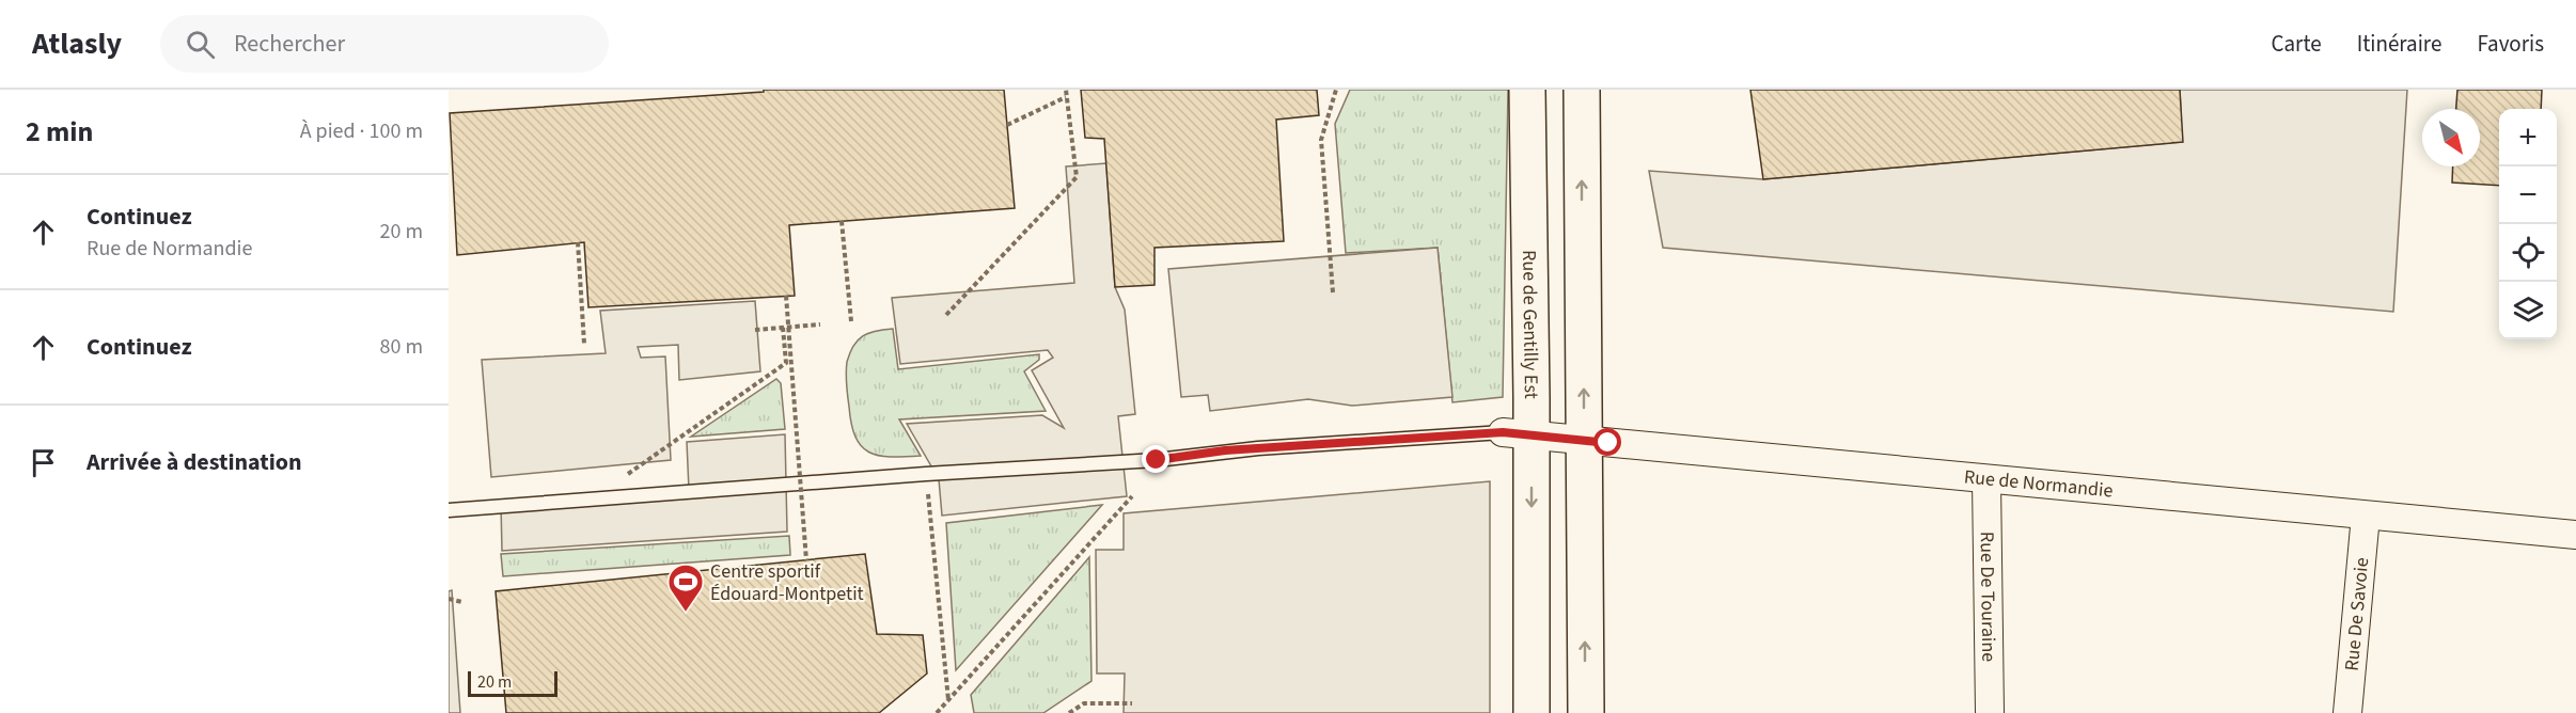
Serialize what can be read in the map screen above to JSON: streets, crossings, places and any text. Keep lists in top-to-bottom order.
{
  "streets": {
    "street": [
      "Rue de Gentilly Est",
      "Rue de Normandie",
      "Rue De Touraine",
      "Rue De Savoie"
    ]
  },
  "crossings": [
    ["Rue de Gentilly Est", "Rue de Normandie"],
    ["Rue de Normandie", "Rue De Touraine"],
    ["Rue de Normandie", "Rue De Savoie"]
  ],
  "places": {
    "sports": ["Centre sportif Édouard-Montpetit"]
  },
  "scale_bar": "20 m",
  "north": "bottom right",
  "page": {
    "header": "Atlasly",
    "search": "Rechercher",
    "nav": ["Carte", "Itinéraire", "Favoris"],
    "heading": ["2 min", "À pied · 100 m"],
    "map_buttons": ["+", "−"],
    "list": [
      ["Continuez", "Rue de Normandie", "20 m"],
      ["Continuez", "80 m"],
      "Arrivée à destination"
    ],
    "scale": "20 m"
  }
}
